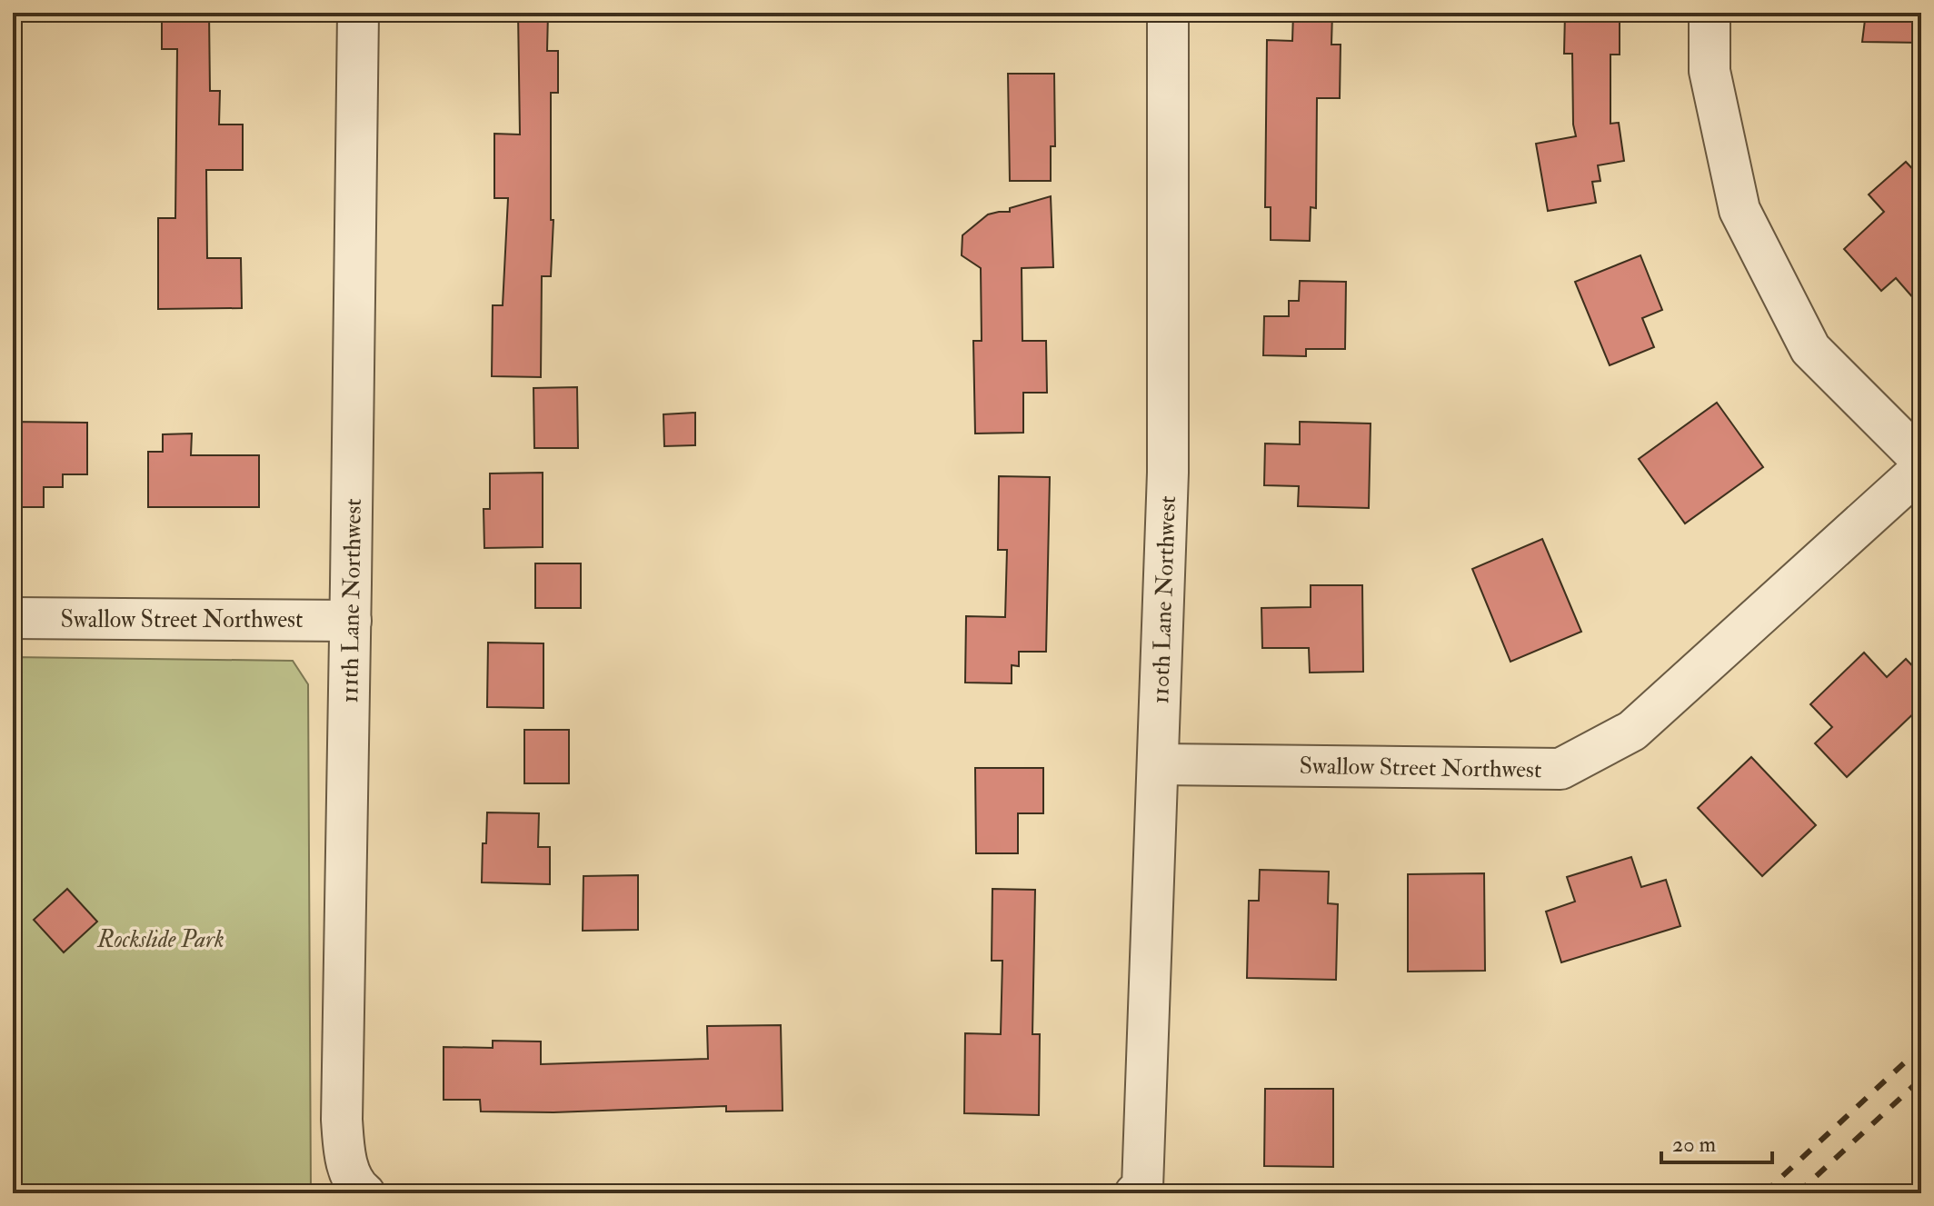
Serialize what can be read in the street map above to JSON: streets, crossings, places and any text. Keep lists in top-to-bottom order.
{
  "streets": {
    "street": ["110th Lane Northwest", "111th Lane Northwest", "Swallow Street Northwest"]
  },
  "crossings": [
    ["110th Lane Northwest", "Swallow Street Northwest"],
    ["111th Lane Northwest", "Swallow Street Northwest"]
  ],
  "parks": ["Rockslide Park"],
  "scale_bar": "20 m"
}
